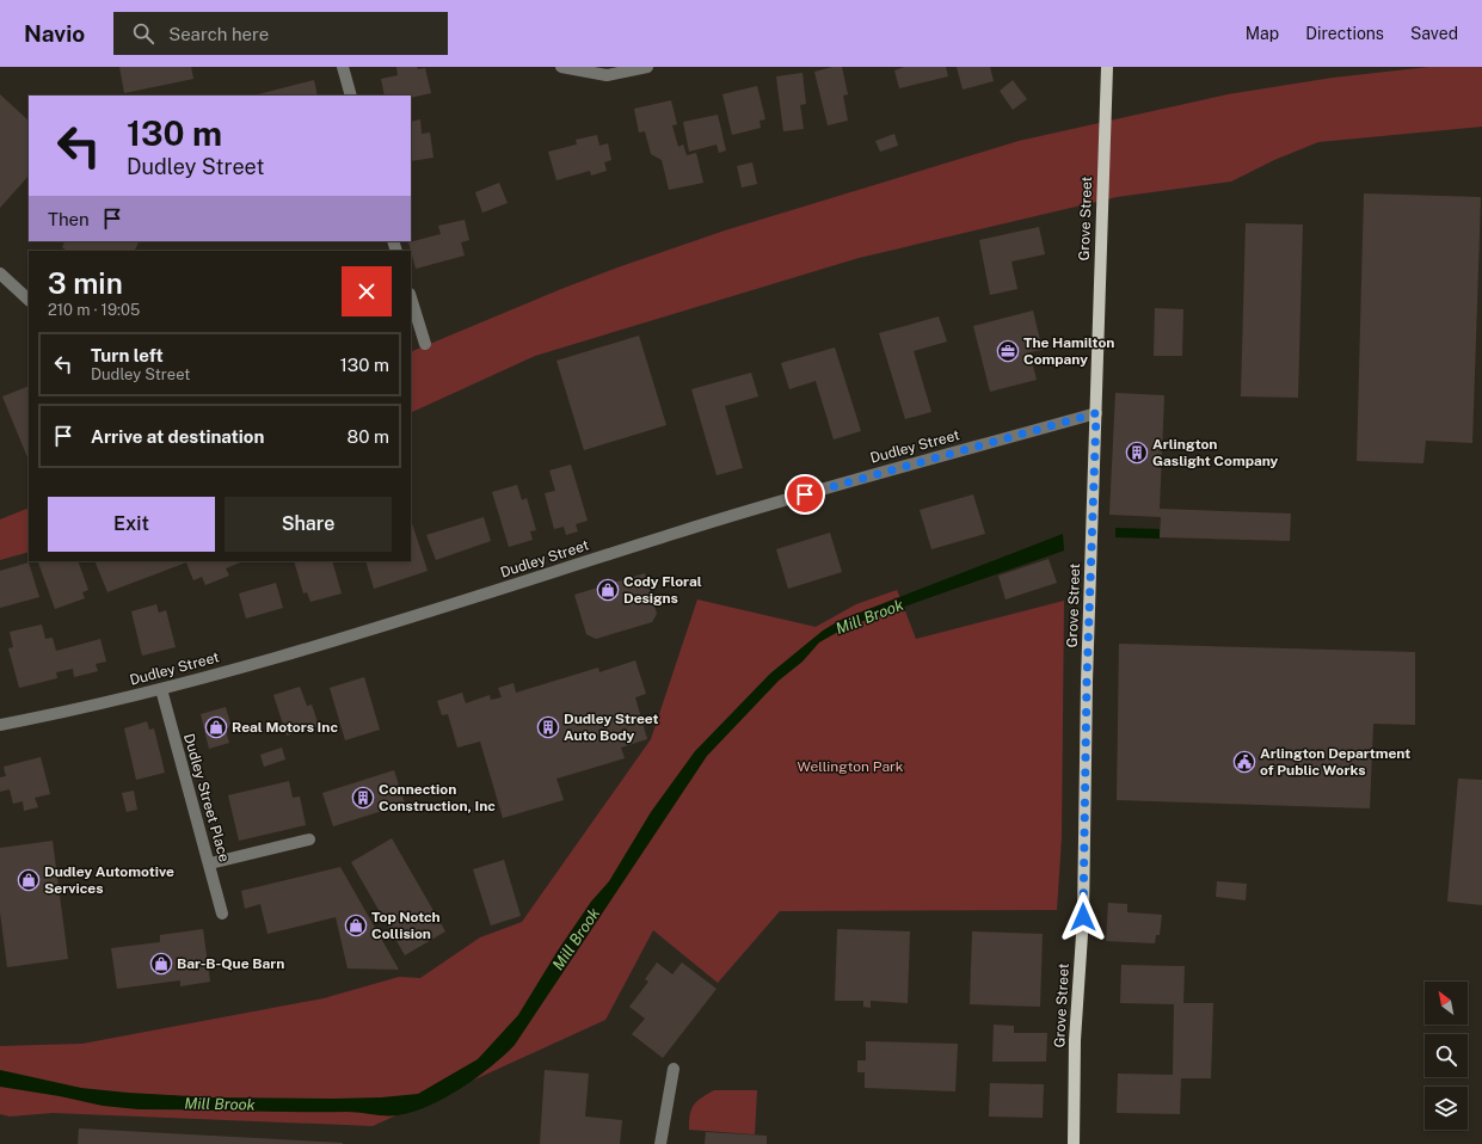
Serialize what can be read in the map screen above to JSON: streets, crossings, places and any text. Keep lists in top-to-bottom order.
{
  "streets": {
    "main road": ["Grove Street"],
    "street": ["Dudley Street", "Dudley Street Place"]
  },
  "crossings": [
    ["Grove Street", "Dudley Street"],
    ["Dudley Street", "Dudley Street Place"]
  ],
  "water": ["Mill Brook"],
  "parks": ["Wellington Park"],
  "places": {
    "office": ["The Hamilton Company"],
    "building": ["Arlington Gaslight Company", "Dudley Street Auto Body", "Connection Construction, Inc"],
    "shop": [
      "Cody Floral Designs",
      "Real Motors Inc",
      "Dudley Automotive Services",
      "Top Notch Collision",
      "Bar-B-Que Barn"
    ],
    "public building": ["Arlington Department of Public Works"]
  },
  "north": "top left",
  "page": {
    "header": "Navio",
    "search": "Search here",
    "nav": ["Map", "Directions", "Saved"],
    "turn": ["130 m", "Dudley Street"],
    "then": "Then",
    "heading": ["3 min", "210 m · 19:05"],
    "list": [
      {
        "name": "Turn left",
        "note": "Dudley Street",
        "value": "130 m"
      },
      {
        "name": "Arrive at destination",
        "value": "80 m"
      }
    ],
    "buttons": ["Exit", "Share"]
  }
}
